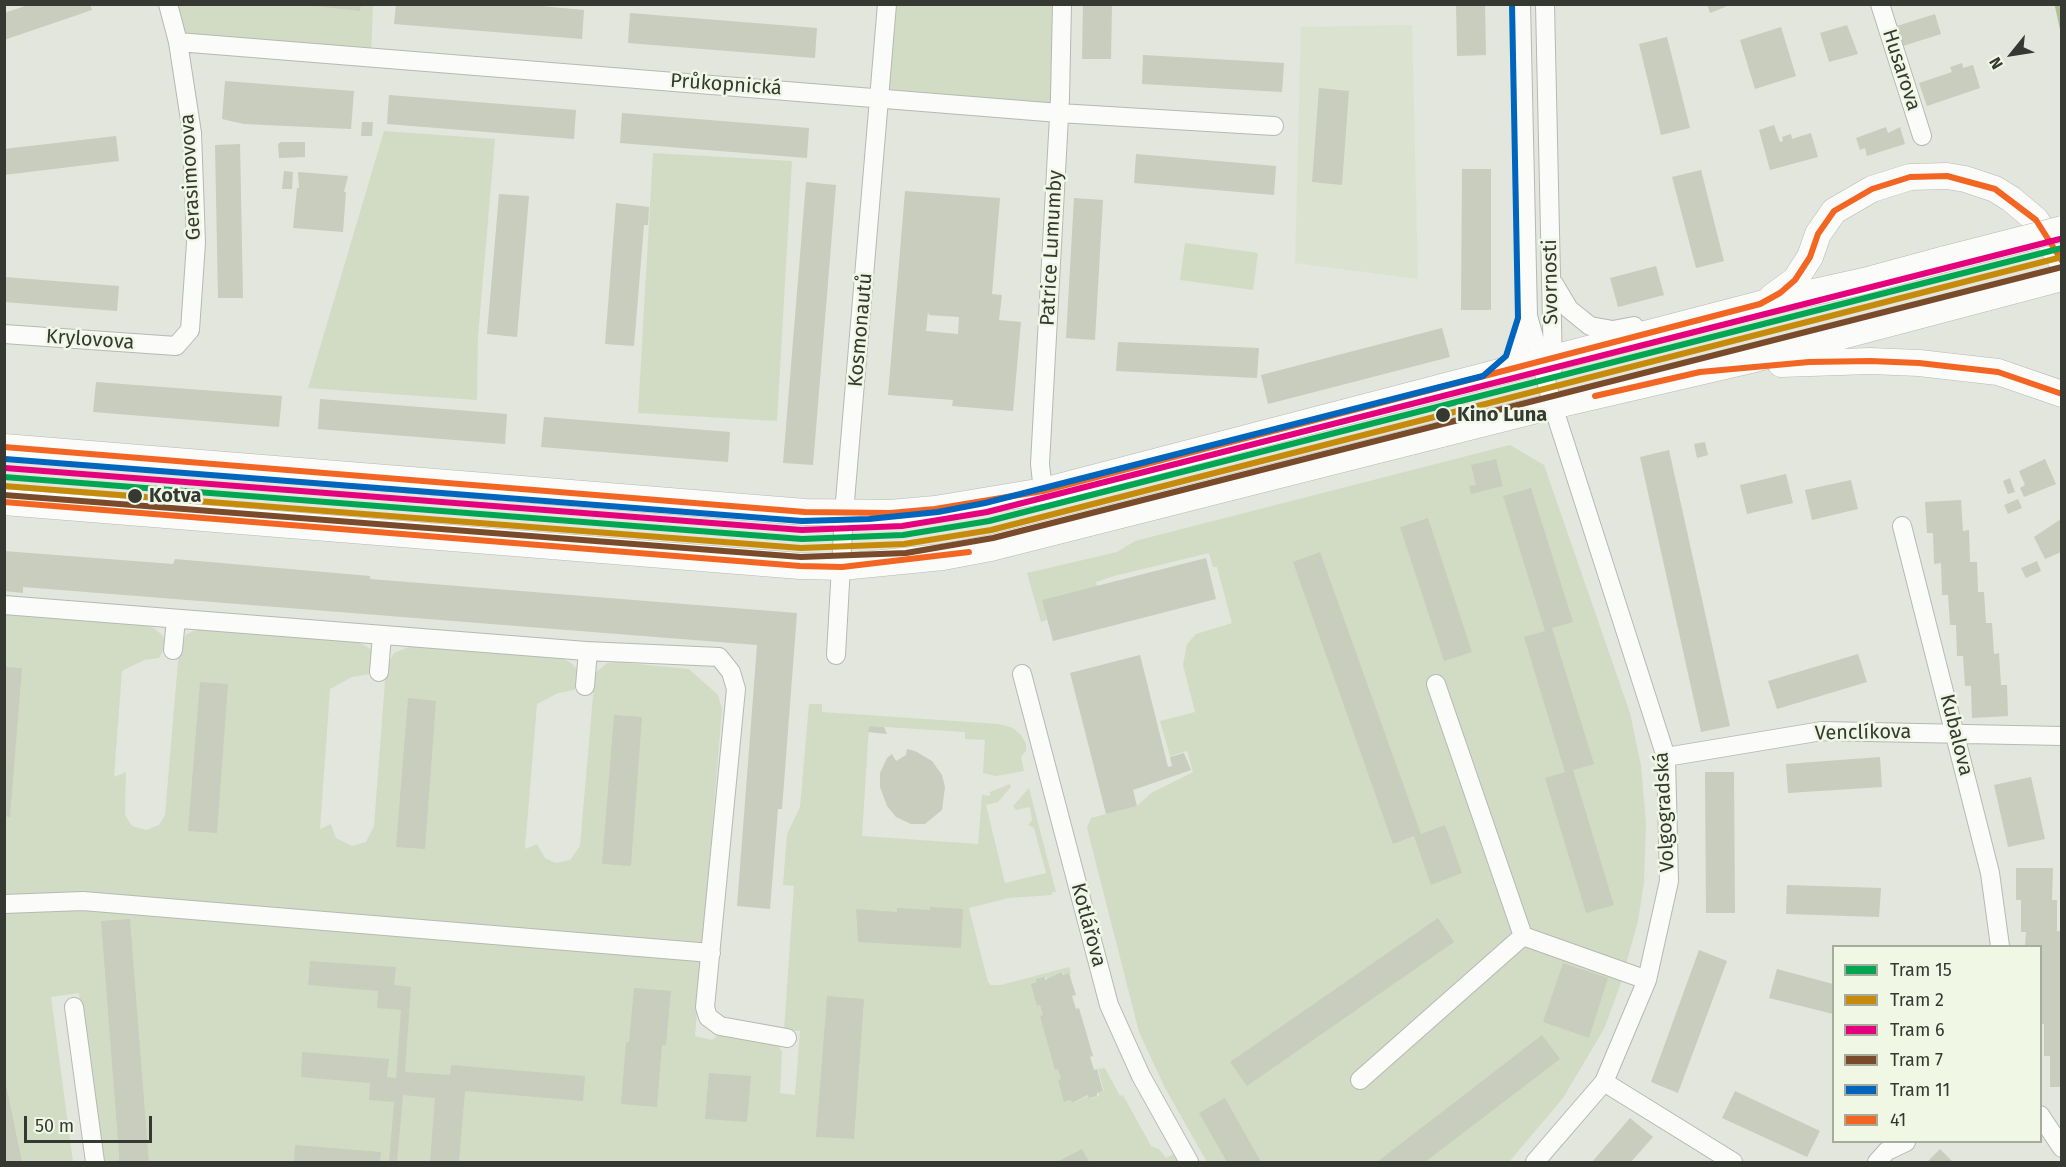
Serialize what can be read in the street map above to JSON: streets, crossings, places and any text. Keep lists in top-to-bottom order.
{
  "streets": {
    "street": [
      "Husarova",
      "Průkopnická",
      "Gerasimovova",
      "Patrice Lumumby",
      "Svornosti",
      "Kosmonautů",
      "Krylovova",
      "Venclíkova",
      "Kubalova",
      "Volgogradská",
      "Kotlářova"
    ]
  },
  "crossings": [
    ["Průkopnická", "Gerasimovova"],
    ["Průkopnická", "Patrice Lumumby"],
    ["Průkopnická", "Kosmonautů"],
    ["Gerasimovova", "Krylovova"],
    ["Svornosti", "Volgogradská"],
    ["Venclíkova", "Kubalova"],
    ["Venclíkova", "Volgogradská"]
  ],
  "places": ["Kino Luna", "Kotva"],
  "lines": [
    "tram line 11",
    "transit line 41",
    "tram line 6",
    "tram line 15",
    "tram line 2",
    "tram line 7"
  ],
  "legend": [
    "Tram 15",
    "Tram 2",
    "Tram 6",
    "Tram 7",
    "Tram 11",
    "41"
  ],
  "scale_bar": "50 m",
  "north": "bottom left"
}
